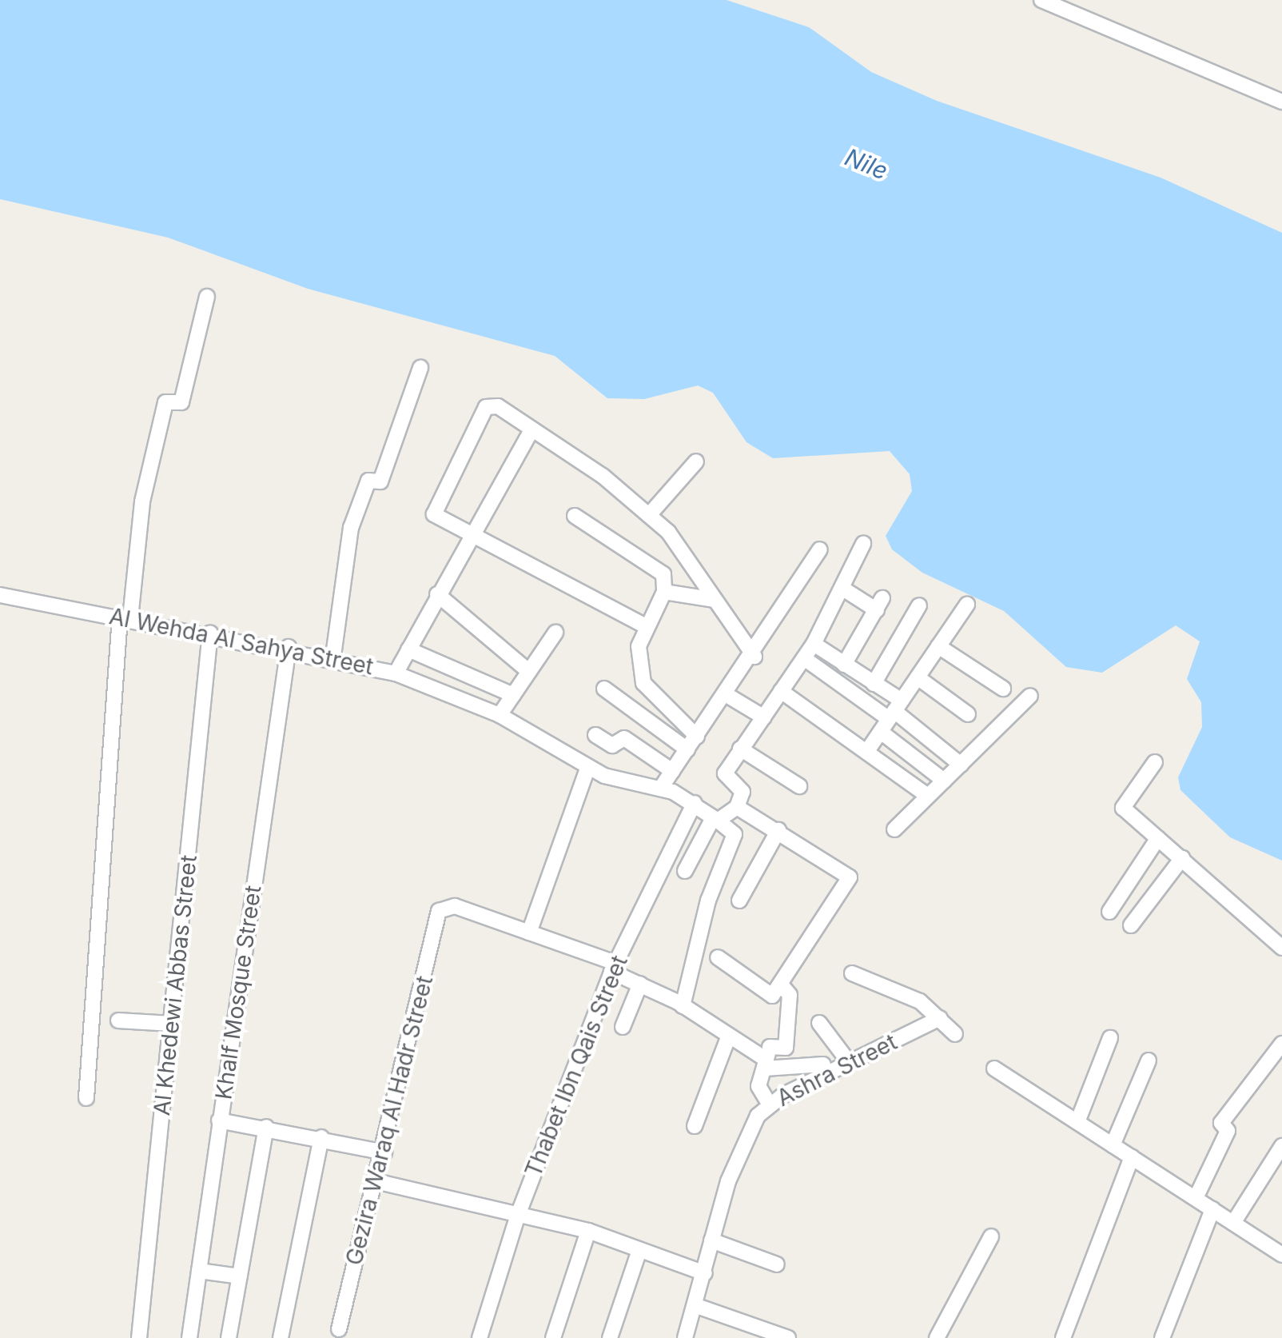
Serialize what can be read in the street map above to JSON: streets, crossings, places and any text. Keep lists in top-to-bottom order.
{
  "streets": {
    "street": [
      "Al Wehda Al Sahya Street",
      "Al Khedewi Abbas Street",
      "Khalf Mosque Street",
      "Thabet Ibn Qais Street",
      "Ashra Street",
      "Gezira Waraq Al Hadr Street"
    ]
  },
  "crossings": [
    ["Al Wehda Al Sahya Street", "Al Khedewi Abbas Street"],
    ["Al Wehda Al Sahya Street", "Khalf Mosque Street"],
    ["Al Wehda Al Sahya Street", "Thabet Ibn Qais Street"]
  ],
  "water": ["Nile"]
}
